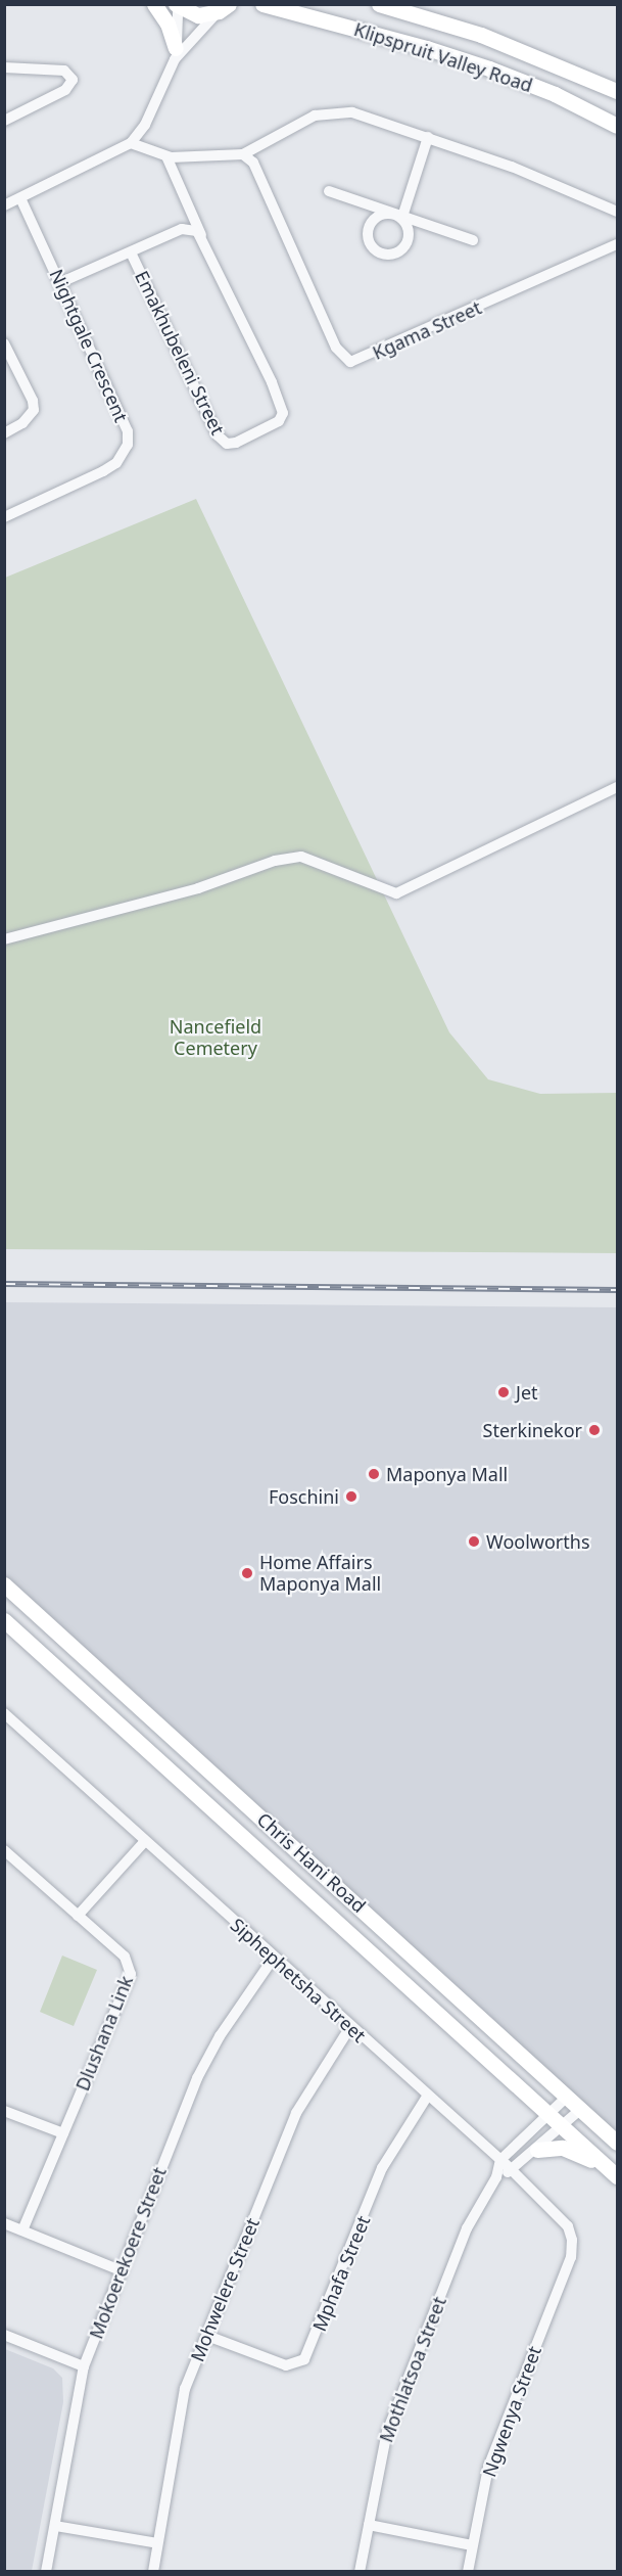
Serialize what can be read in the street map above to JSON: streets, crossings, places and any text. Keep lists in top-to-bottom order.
{
  "streets": {
    "main road": ["Klipspruit Valley Road", "Chris Hani Road"],
    "street": [
      "Kgama Street",
      "Nightgale Crescent",
      "Emakhubeleni Street",
      "Siphephetsha Street",
      "Dlushana Link",
      "Mokoerekoere Street",
      "Mphafa Street",
      "Mohwelere Street",
      "Mothlatsoa Street",
      "Ngwenya Street"
    ]
  },
  "crossings": [
    ["Nightgale Crescent", "Emakhubeleni Street"],
    ["Siphephetsha Street", "Mokoerekoere Street"],
    ["Siphephetsha Street", "Mphafa Street"],
    ["Siphephetsha Street", "Mohwelere Street"],
    ["Siphephetsha Street", "Mothlatsoa Street"],
    ["Siphephetsha Street", "Ngwenya Street"],
    ["Mphafa Street", "Mohwelere Street"]
  ],
  "parks": ["Nancefield Cemetery"],
  "places": [
    "Jet",
    "Sterkinekor",
    "Maponya Mall",
    "Foschini",
    "Woolworths",
    "Home Affairs Maponya Mall"
  ]
}
